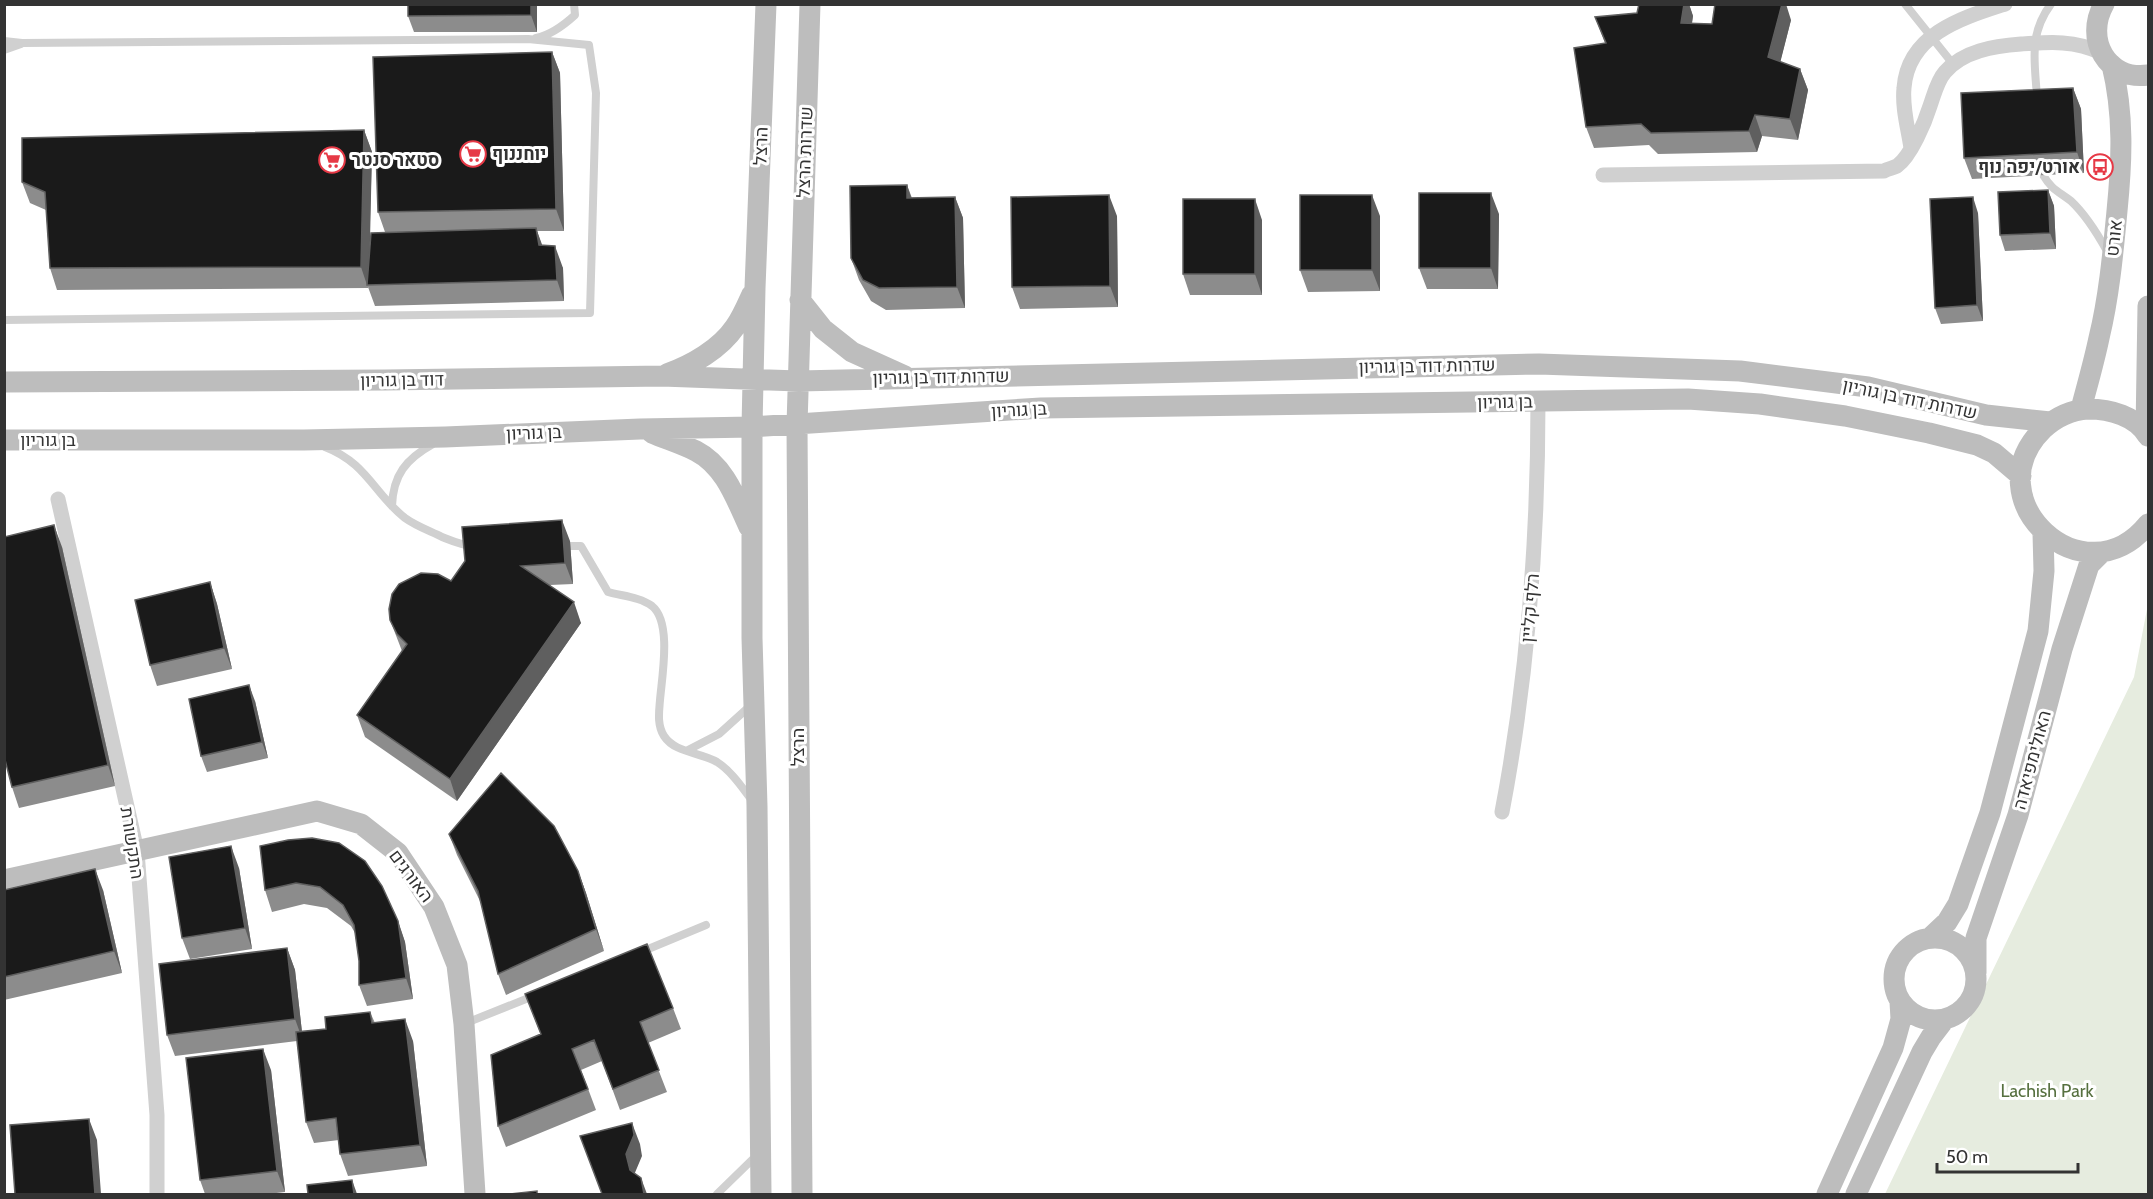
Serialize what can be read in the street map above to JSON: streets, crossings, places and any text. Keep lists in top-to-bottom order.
{
  "streets": {
    "main road": [
      "הרצל",
      "שדרות הרצל",
      "אורט",
      "שדרות דוד בן גוריון",
      "דוד בן גוריון",
      "בן גוריון",
      "האולימפיאדה",
      "האורגים"
    ],
    "street": ["רלף קליין", "התקשורת"]
  },
  "crossings": [
    ["הרצל", "שדרות הרצל"],
    ["הרצל", "שדרות דוד בן גוריון"],
    ["הרצל", "דוד בן גוריון"],
    ["הרצל", "בן גוריון"],
    ["שדרות דוד בן גוריון", "דוד בן גוריון"],
    ["בן גוריון", "רלף קליין"],
    ["התקשורת", "האורגים"]
  ],
  "parks": ["Lachish Park"],
  "places": {
    "supermarket": ["יוחננוף", "סטאר סנטר"],
    "bus stop": ["אורט/יפה נוף"]
  },
  "scale_bar": "50 m"
}
